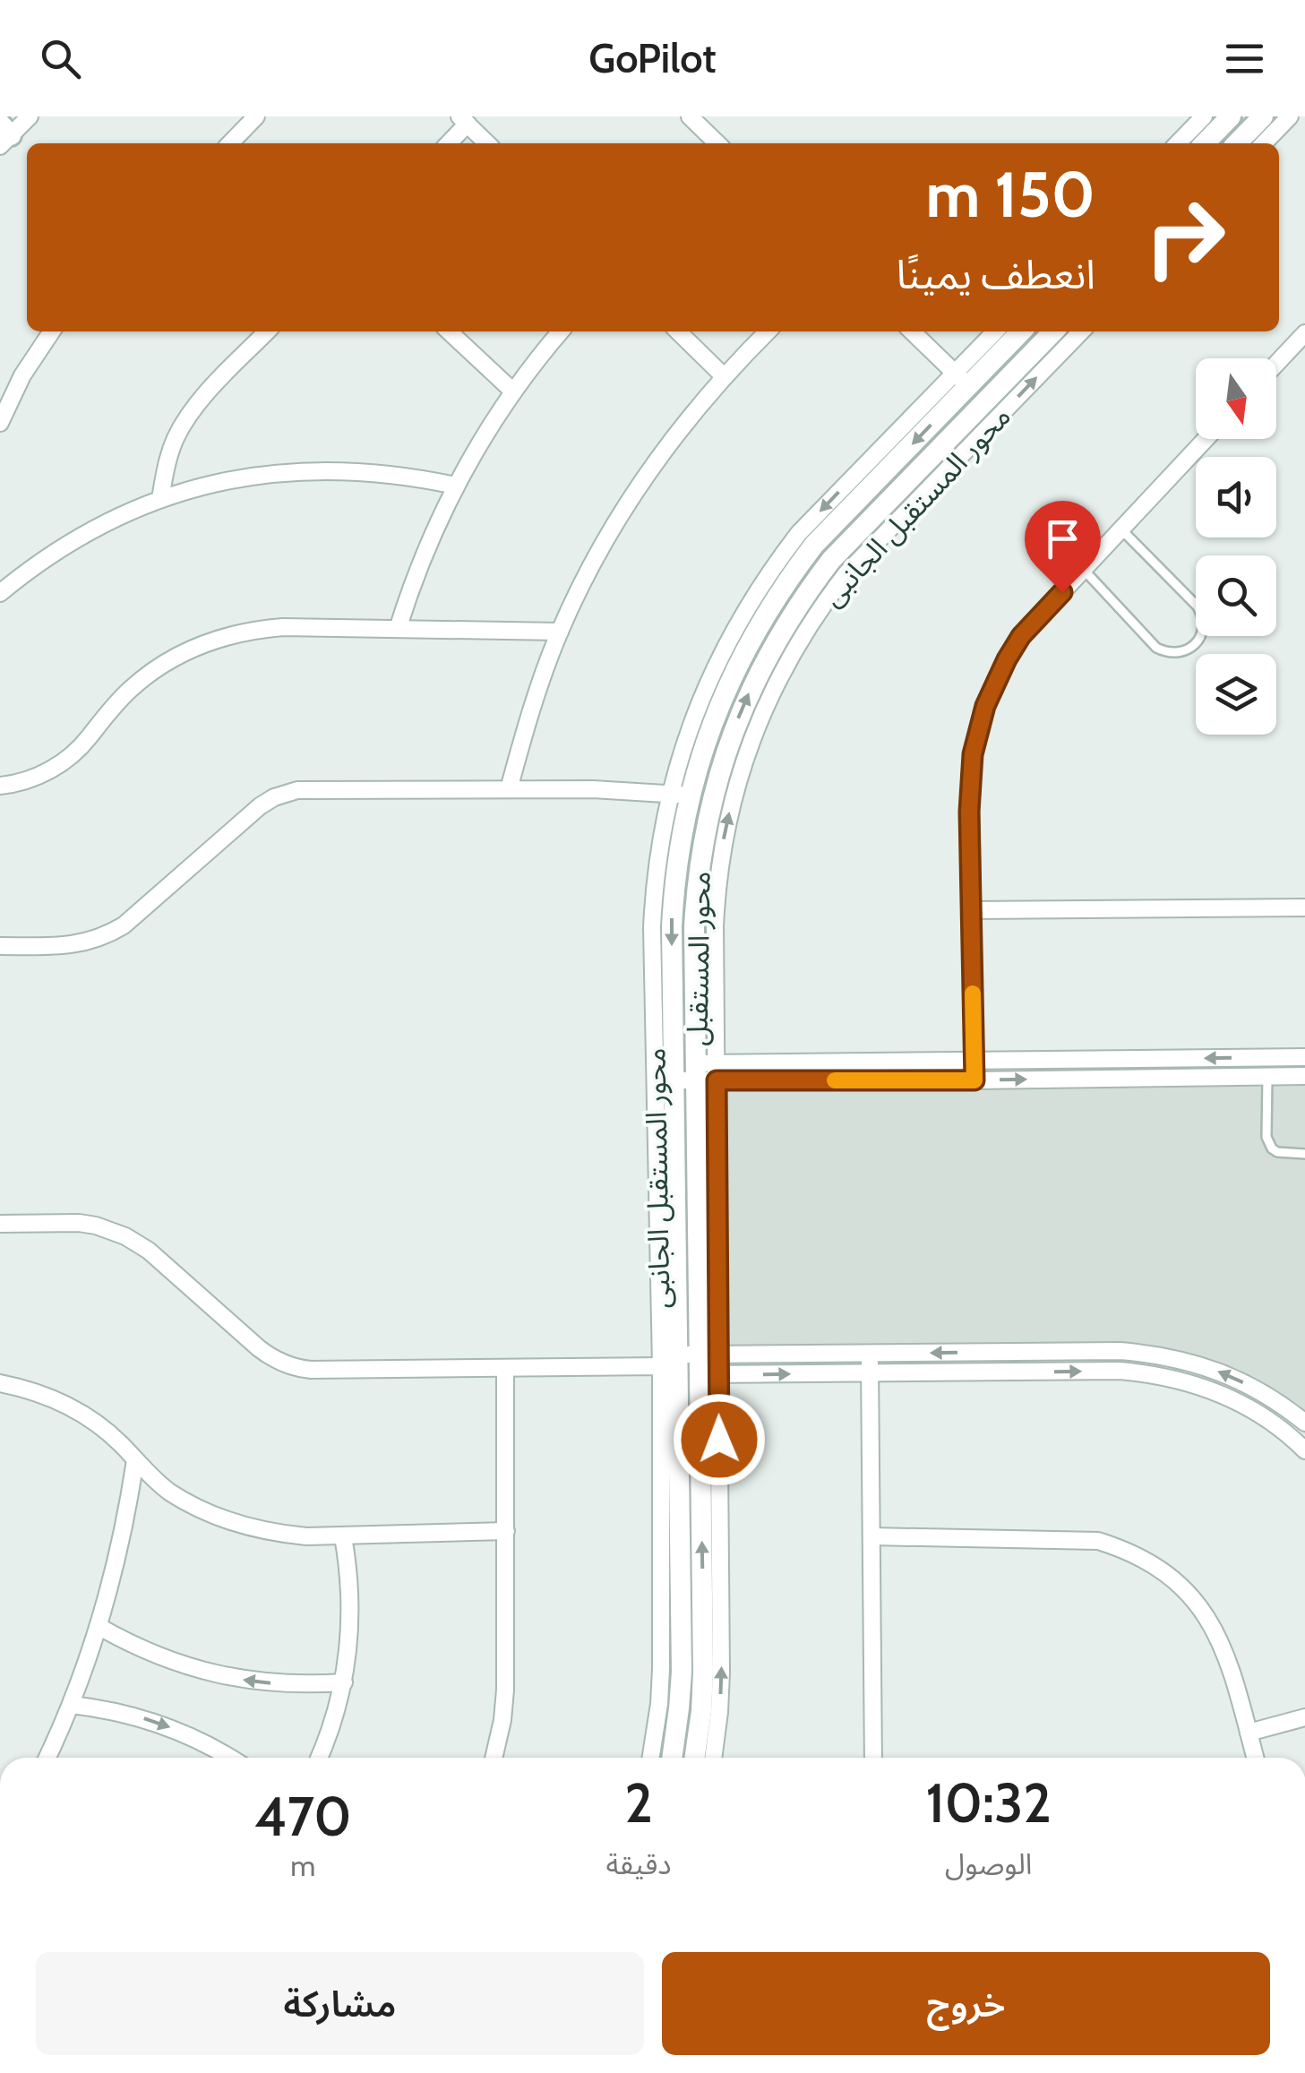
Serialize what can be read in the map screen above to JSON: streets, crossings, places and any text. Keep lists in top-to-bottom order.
{
  "streets": {
    "street": ["محور المستقبل الجانبى", "محور المستقبل"]
  },
  "crossings": [
    ["محور المستقبل الجانبى", "محور المستقبل"]
  ],
  "one_way": ["محور المستقبل الجانبى"],
  "north": "bottom",
  "page": {
    "header": "GoPilot",
    "turn": ["150 m", "انعطف يمينًا"],
    "eta": [
      "10:32",
      "الوصول",
      "2",
      "دقيقة",
      "470",
      "m"
    ],
    "buttons": ["خروج", "مشاركة"]
  }
}
